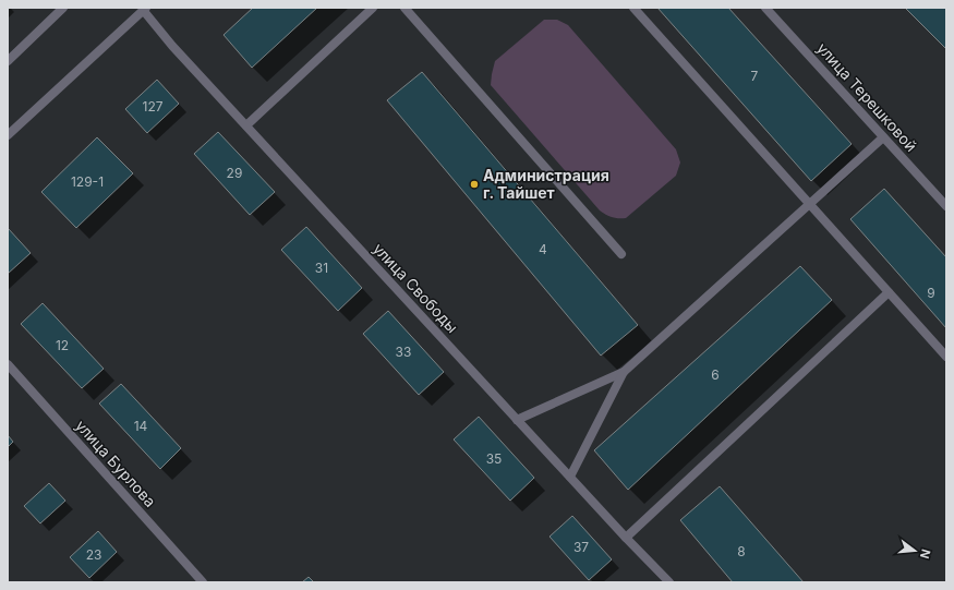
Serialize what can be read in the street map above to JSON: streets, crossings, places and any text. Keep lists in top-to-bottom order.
{
  "streets": {
    "street": ["улица Терешковой", "улица Свободы", "улица Бурлова"]
  },
  "places": ["Администрация г. Тайшет"],
  "house_numbers": [
    "7",
    "127",
    "29",
    "129-1",
    "4",
    "31",
    "9",
    "12",
    "33",
    "6",
    "14",
    "35",
    "37",
    "8",
    "23"
  ],
  "north": "right"
}
